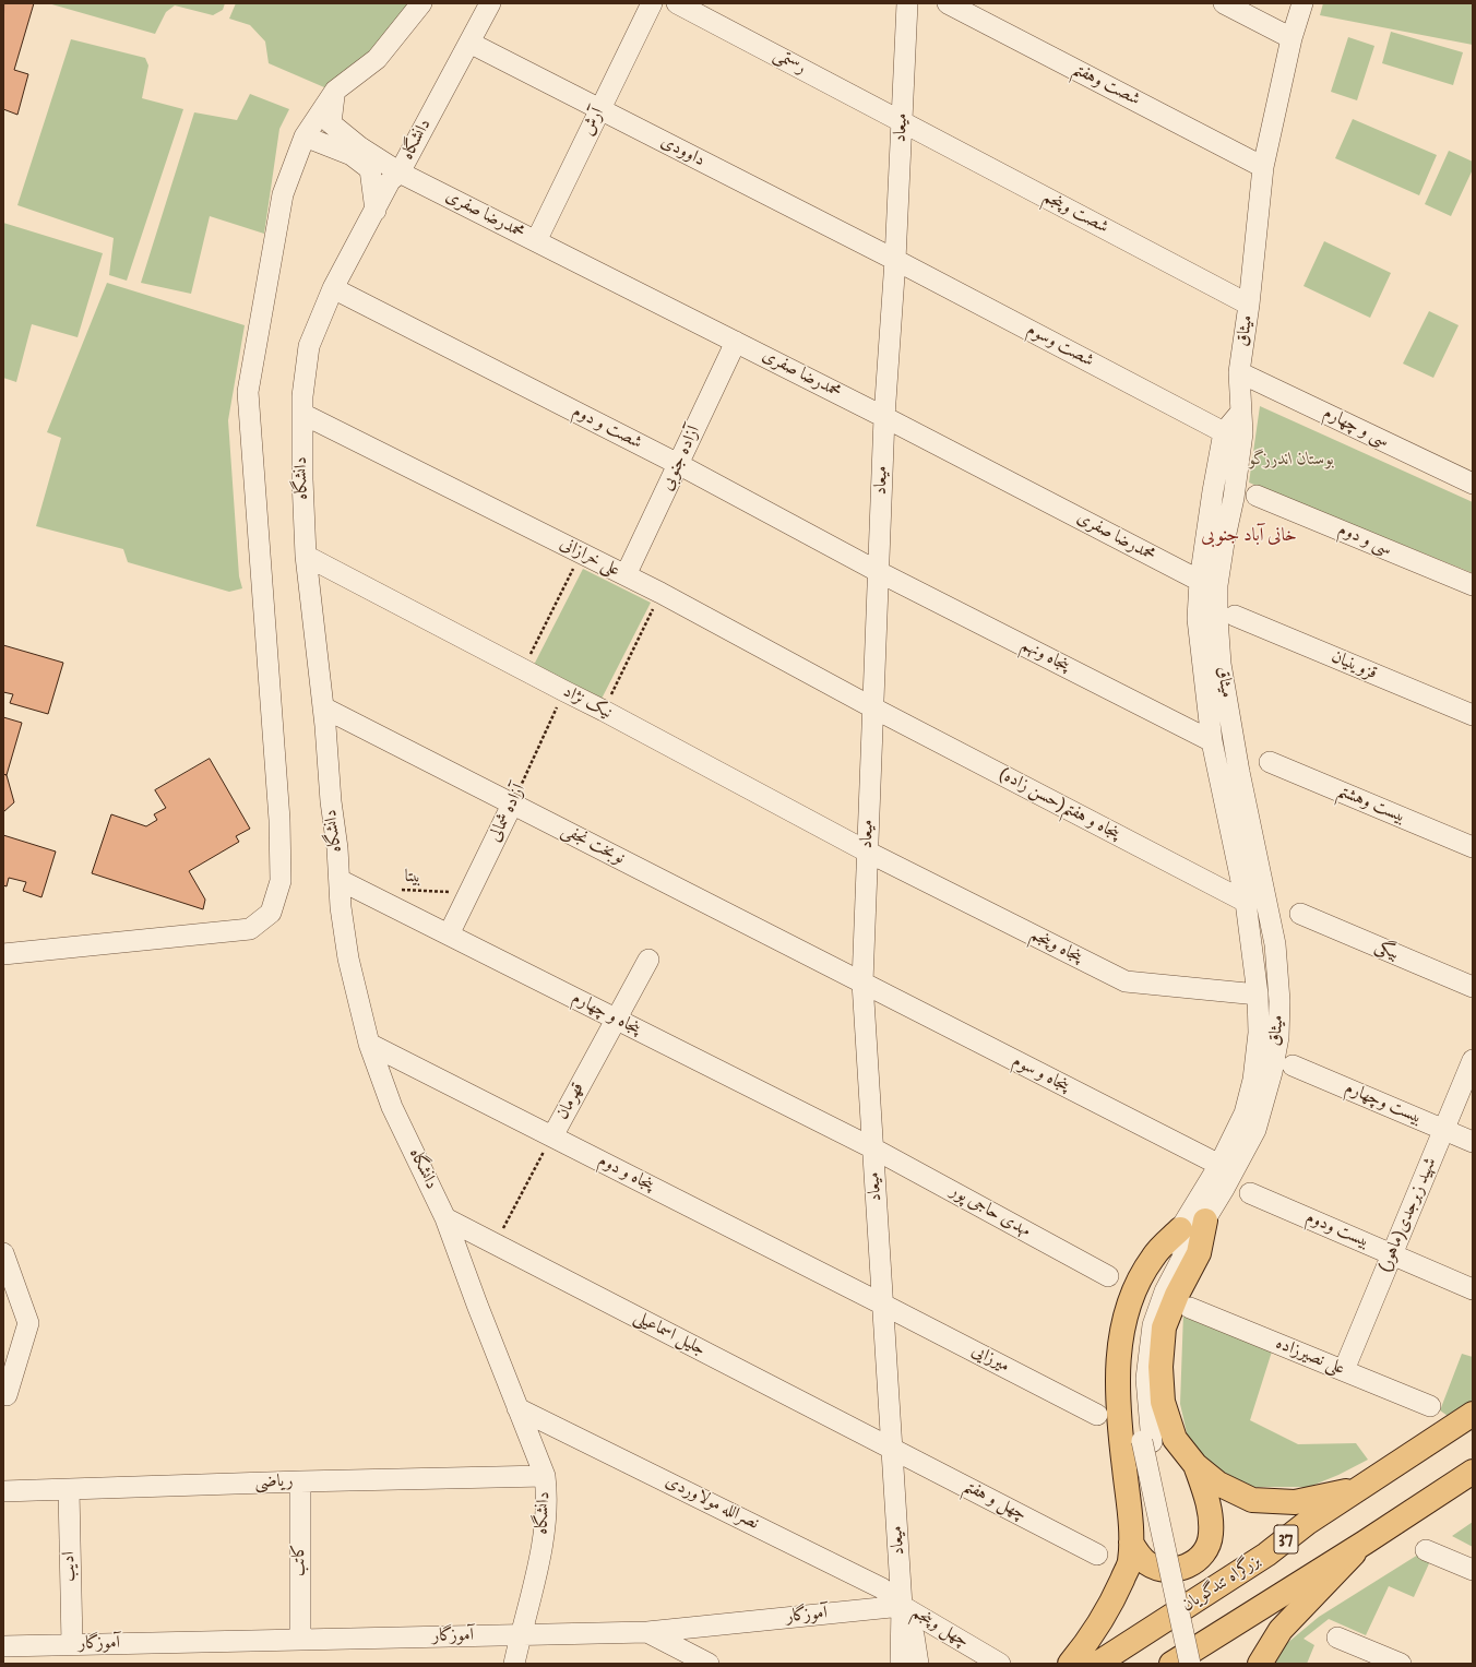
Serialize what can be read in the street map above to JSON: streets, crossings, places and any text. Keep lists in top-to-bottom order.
{
  "streets": {
    "main road": ["37", "بزرگراه تندگویان"],
    "street": [
      "رستمی",
      "شصت وهفتم",
      "آرش",
      "میعاد",
      "دانشگاه",
      "داوودی",
      "شصت وپنجم",
      "محمدرضا صفری",
      "میثاق",
      "شصت وسوم",
      "شصت و دوم",
      "سی و چهارم",
      "آزاده جنوبی",
      "سی و دوم",
      "علی خرازانی",
      "پنجاه ونهم",
      "قزوینیان",
      "نیک نژاد",
      "(حسن زاده)پنجاه و هفتم",
      "بیست وهشتم",
      "آزاده شمالی",
      "نوبخت نجفی",
      "پنجاه وپنجم",
      "بیگی",
      "پنجاه و چهارم",
      "پنجاه و سوم",
      "قهرمان",
      "بیست وچهارم",
      "پنجاه و دوم",
      "مهدی حاجی پور",
      "شهید زبرجدی(ماهور)",
      "بیست ودوم",
      "جلیل اسماعیلی",
      "علی نصیرزاده",
      "میرزایی",
      "ریاضی",
      "چهل و هفتم",
      "نصرالله مولاوردی",
      "کاتب",
      "ادیب",
      "آموزگار",
      "چهل وپنجم"
    ],
    "path": ["بیتا"]
  },
  "crossings": [
    ["رستمی", "میعاد"],
    ["رستمی", "شصت وپنجم"],
    ["شصت وهفتم", "میثاق"],
    ["آرش", "داوودی"],
    ["آرش", "محمدرضا صفری"],
    ["میعاد", "داوودی"],
    ["میعاد", "شصت وپنجم"],
    ["میعاد", "محمدرضا صفری"],
    ["میعاد", "شصت وسوم"],
    ["میعاد", "شصت و دوم"],
    ["میعاد", "علی خرازانی"],
    ["میعاد", "پنجاه ونهم"],
    ["میعاد", "نیک نژاد"],
    ["میعاد", "(حسن زاده)پنجاه و هفتم"],
    ["میعاد", "نوبخت نجفی"],
    ["میعاد", "پنجاه وپنجم"],
    ["میعاد", "پنجاه و چهارم"],
    ["میعاد", "پنجاه و سوم"],
    ["میعاد", "پنجاه و دوم"],
    ["میعاد", "مهدی حاجی پور"],
    ["میعاد", "جلیل اسماعیلی"],
    ["میعاد", "میرزایی"],
    ["میعاد", "چهل و هفتم"],
    ["میعاد", "نصرالله مولاوردی"],
    ["میعاد", "آموزگار"],
    ["میعاد", "چهل وپنجم"],
    ["دانشگاه", "داوودی"],
    ["دانشگاه", "محمدرضا صفری"],
    ["دانشگاه", "شصت و دوم"],
    ["دانشگاه", "علی خرازانی"],
    ["دانشگاه", "نیک نژاد"],
    ["دانشگاه", "نوبخت نجفی"],
    ["دانشگاه", "پنجاه و چهارم"],
    ["دانشگاه", "پنجاه و دوم"],
    ["دانشگاه", "جلیل اسماعیلی"],
    ["دانشگاه", "ریاضی"],
    ["دانشگاه", "نصرالله مولاوردی"],
    ["دانشگاه", "آموزگار"],
    ["داوودی", "شصت وسوم"],
    ["شصت وپنجم", "میثاق"],
    ["محمدرضا صفری", "میثاق"],
    ["محمدرضا صفری", "آزاده جنوبی"],
    ["میثاق", "شصت وسوم"],
    ["میثاق", "سی و چهارم"],
    ["میثاق", "پنجاه ونهم"],
    ["میثاق", "(حسن زاده)پنجاه و هفتم"],
    ["میثاق", "پنجاه وپنجم"],
    ["میثاق", "پنجاه و سوم"],
    ["شصت و دوم", "آزاده جنوبی"],
    ["شصت و دوم", "پنجاه ونهم"],
    ["آزاده جنوبی", "علی خرازانی"],
    ["علی خرازانی", "(حسن زاده)پنجاه و هفتم"],
    ["نیک نژاد", "آزاده شمالی"],
    ["نیک نژاد", "پنجاه وپنجم"],
    ["آزاده شمالی", "نوبخت نجفی"],
    ["آزاده شمالی", "بیتا"],
    ["آزاده شمالی", "پنجاه و چهارم"],
    ["نوبخت نجفی", "پنجاه و سوم"],
    ["پنجاه و چهارم", "قهرمان"],
    ["پنجاه و چهارم", "مهدی حاجی پور"],
    ["قهرمان", "پنجاه و دوم"],
    ["قهرمان", "جلیل اسماعیلی"],
    ["بیست وچهارم", "شهید زبرجدی(ماهور)"],
    ["پنجاه و دوم", "میرزایی"],
    ["شهید زبرجدی(ماهور)", "بیست ودوم"],
    ["شهید زبرجدی(ماهور)", "علی نصیرزاده"],
    ["جلیل اسماعیلی", "چهل و هفتم"],
    ["ریاضی", "کاتب"],
    ["ریاضی", "ادیب"],
    ["نصرالله مولاوردی", "آموزگار"],
    ["نصرالله مولاوردی", "چهل وپنجم"],
    ["کاتب", "آموزگار"],
    ["ادیب", "آموزگار"],
    ["آموزگار", "چهل وپنجم"]
  ],
  "districts": ["خانی آباد جنوبی"],
  "parks": ["بوستان اندرزگو"]
}
